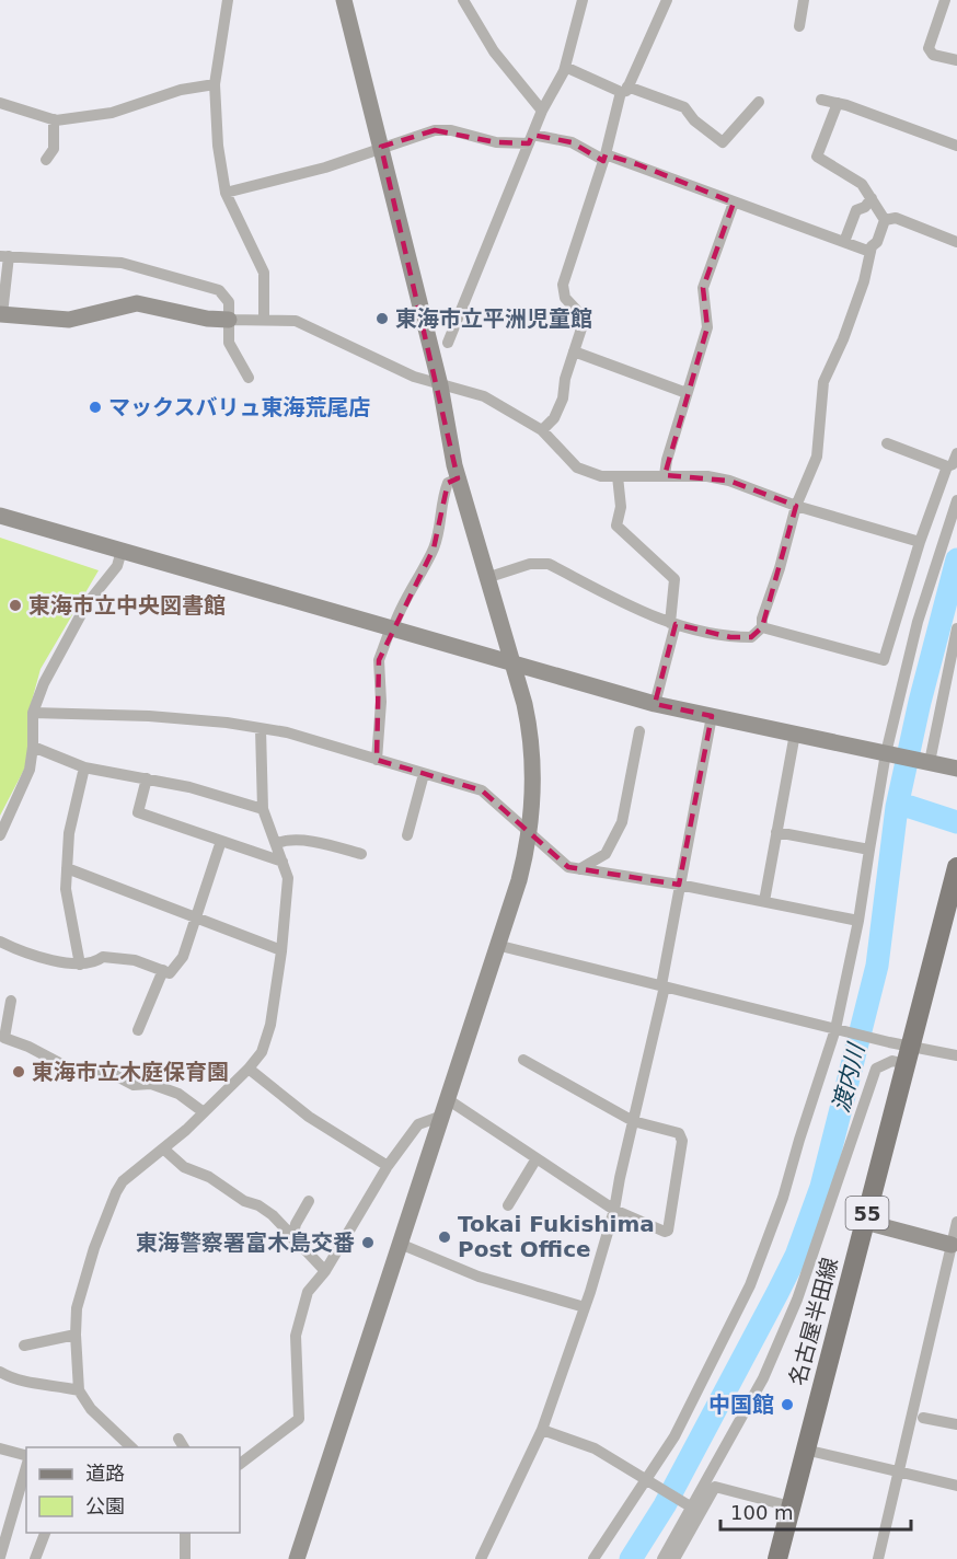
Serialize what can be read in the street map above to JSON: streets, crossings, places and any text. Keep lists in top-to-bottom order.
{
  "streets": {
    "main road": ["55", "名古屋半田線"]
  },
  "water": ["渡内川"],
  "places": [
    "東海市立平洲児童館",
    "マックスバリュ東海荒尾店",
    "東海市立中央図書館",
    "東海市立木庭保育園",
    "Tokai Fukishima Post Office",
    "東海警察署富木島交番",
    "中国館"
  ],
  "legend": ["道路", "公園"],
  "scale_bar": "100 m"
}
